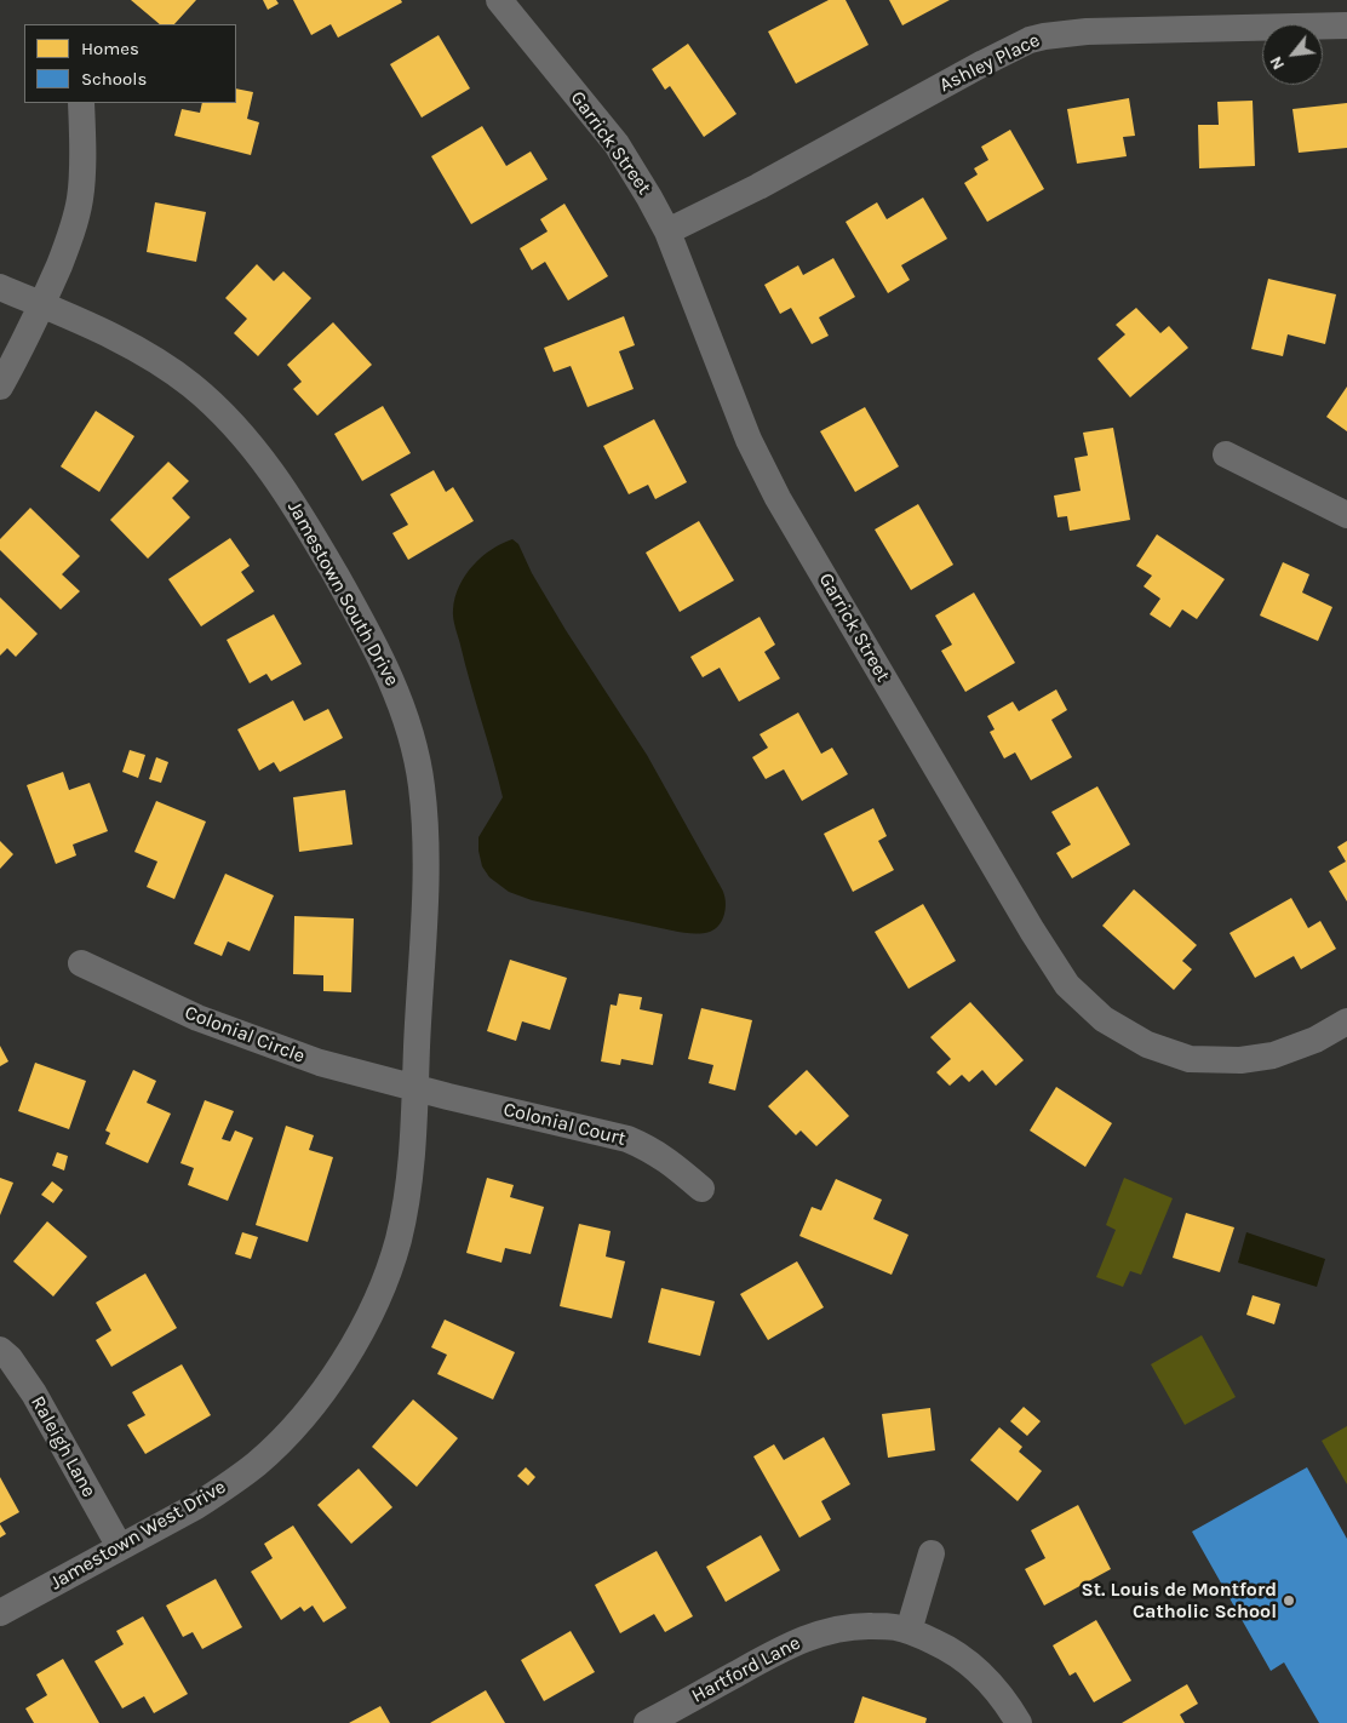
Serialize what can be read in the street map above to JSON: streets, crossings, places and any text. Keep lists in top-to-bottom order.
{
  "streets": {
    "street": [
      "Ashley Place",
      "Garrick Street",
      "Jamestown South Drive",
      "Colonial Circle",
      "Colonial Court",
      "Raleigh Lane",
      "Jamestown West Drive",
      "Hartford Lane"
    ]
  },
  "crossings": [
    ["Ashley Place", "Garrick Street"],
    ["Jamestown South Drive", "Colonial Circle"],
    ["Jamestown South Drive", "Colonial Court"],
    ["Jamestown South Drive", "Jamestown West Drive"],
    ["Colonial Circle", "Colonial Court"],
    ["Colonial Circle", "Jamestown West Drive"],
    ["Colonial Court", "Jamestown West Drive"],
    ["Raleigh Lane", "Jamestown West Drive"]
  ],
  "places": ["St. Louis de Montford Catholic School"],
  "legend": ["Homes", "Schools"],
  "north": "bottom left"
}
